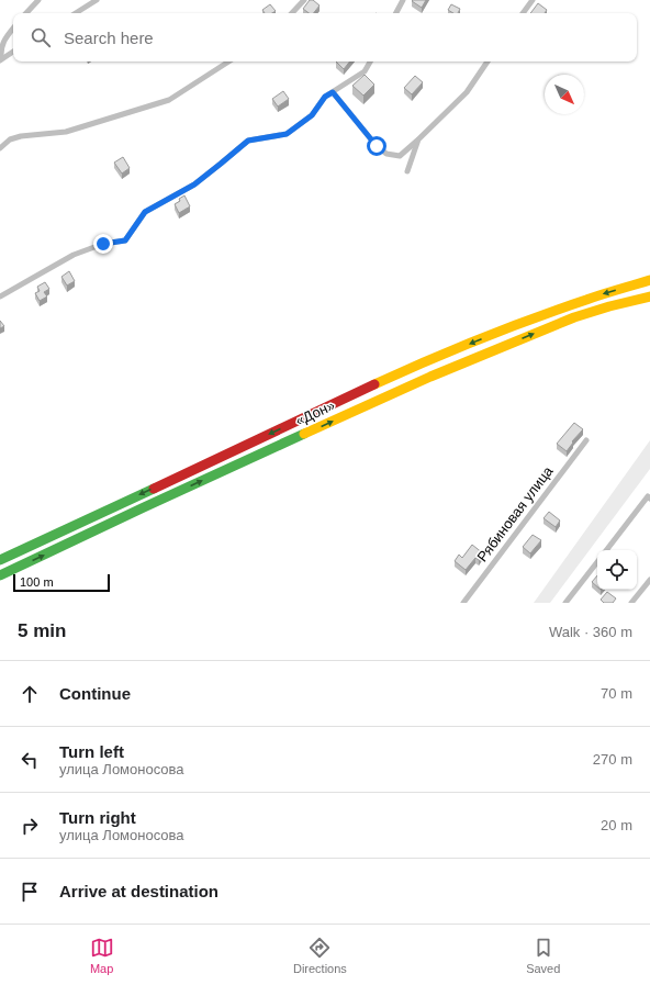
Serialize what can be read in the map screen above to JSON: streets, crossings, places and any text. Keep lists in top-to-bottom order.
{
  "streets": {
    "highway": ["«Дон»"],
    "street": ["Рябиновая улица"]
  },
  "scale_bar": "100 m",
  "north": "bottom right",
  "page": {
    "search": "Search here",
    "scale": "100 m",
    "heading": ["5 min", "Walk · 360 m"],
    "list": [
      ["Continue", "70 m"],
      ["Turn left", "улица Ломоносова", "270 m"],
      ["Turn right", "улица Ломоносова", "20 m"],
      "Arrive at destination"
    ],
    "nav": ["Map", "Directions", "Saved"]
  }
}
